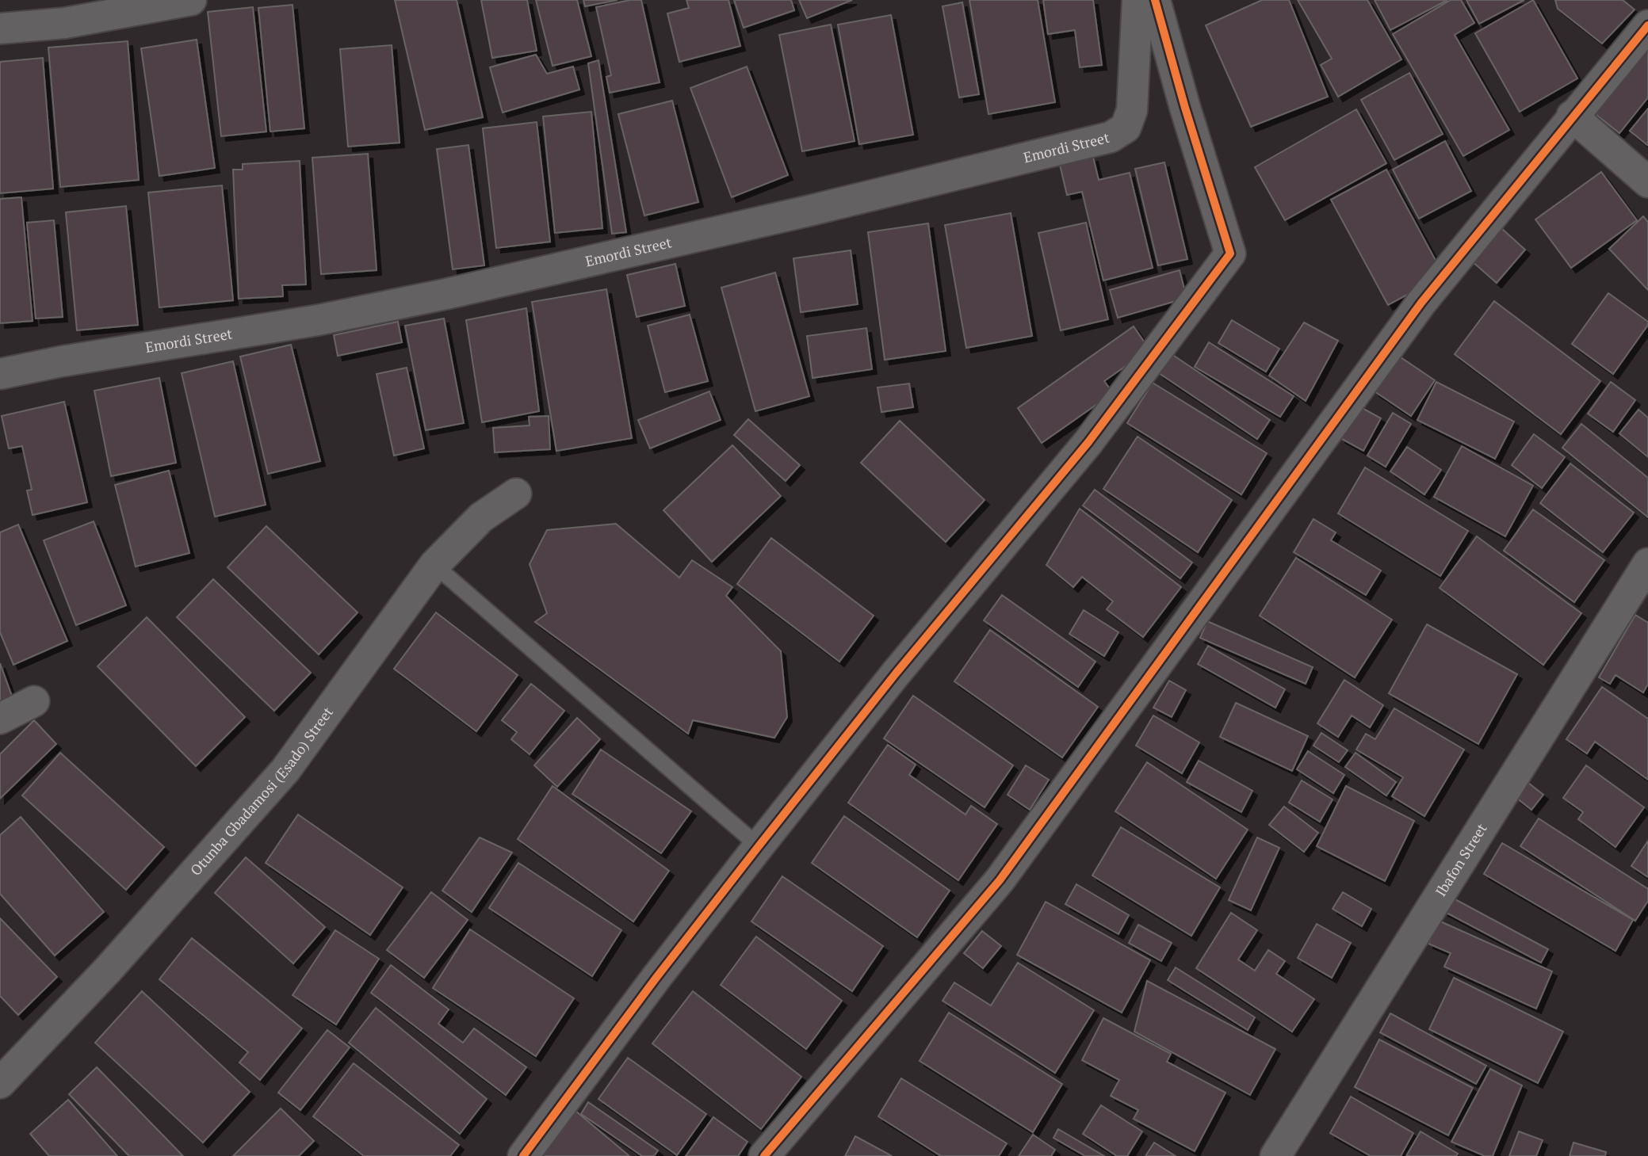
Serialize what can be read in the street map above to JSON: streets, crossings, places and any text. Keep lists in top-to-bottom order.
{
  "streets": {
    "street": ["Emordi Street", "Otunba Gbadamosi (Esado) Street", "Ibafon Street"]
  }
}
